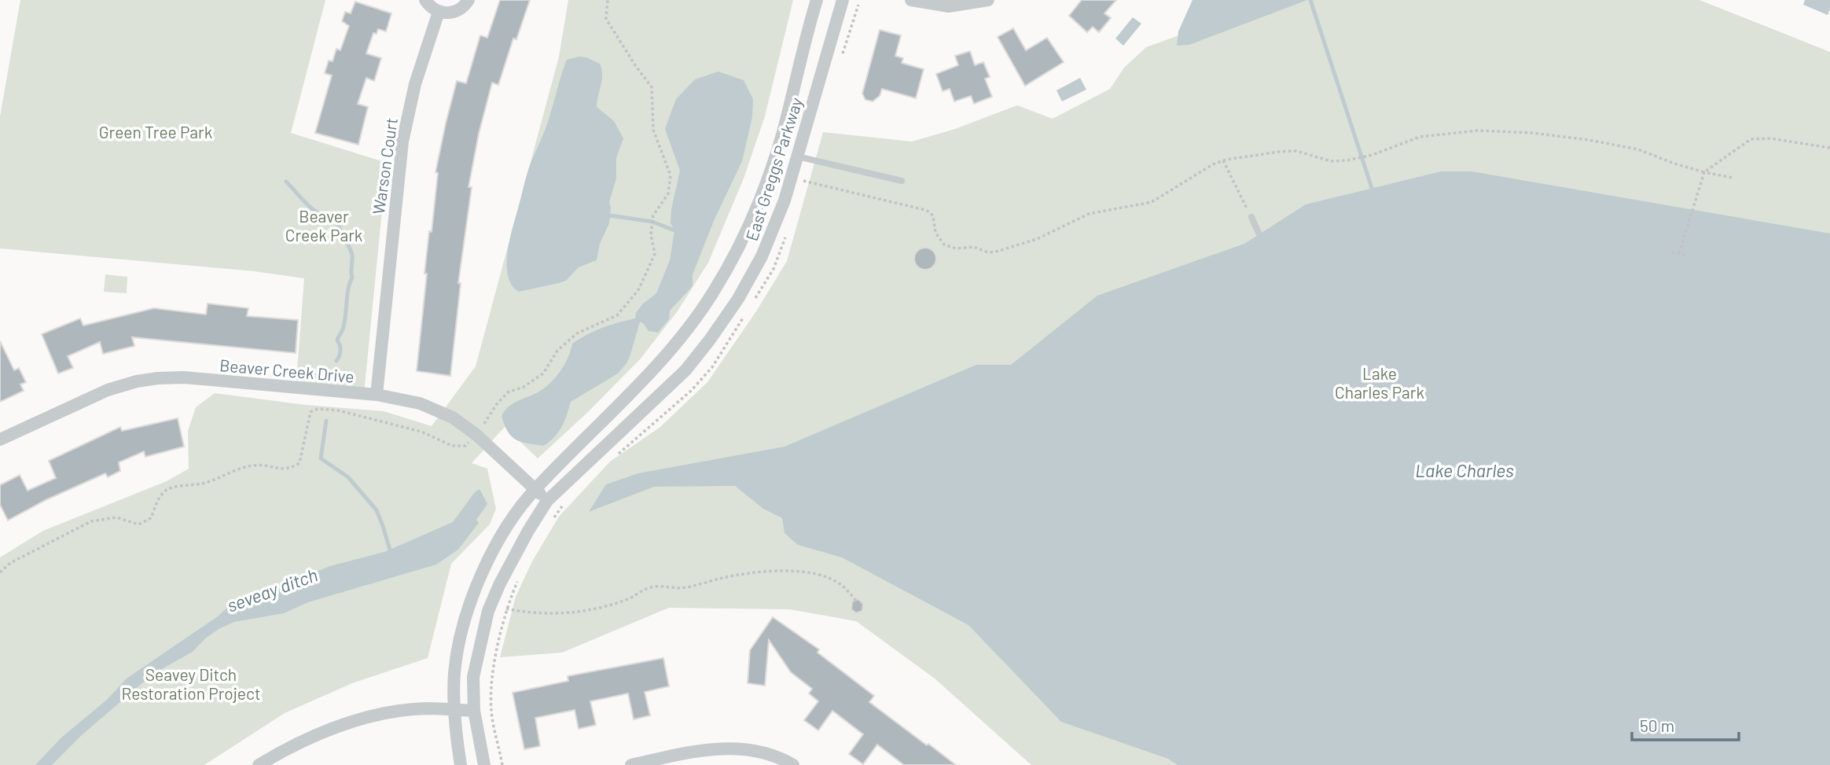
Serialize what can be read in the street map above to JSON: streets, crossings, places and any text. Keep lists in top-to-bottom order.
{
  "streets": {
    "street": ["Warson Court", "East Greggs Parkway", "Beaver Creek Drive"]
  },
  "crossings": [
    ["Warson Court", "Beaver Creek Drive"],
    ["East Greggs Parkway", "Beaver Creek Drive"]
  ],
  "water": ["Lake Charles", "seveay ditch"],
  "parks": [
    "Green Tree Park",
    "Beaver Creek Park",
    "Lake Charles Park",
    "Seavey Ditch Restoration Project"
  ],
  "scale_bar": "50 m"
}
